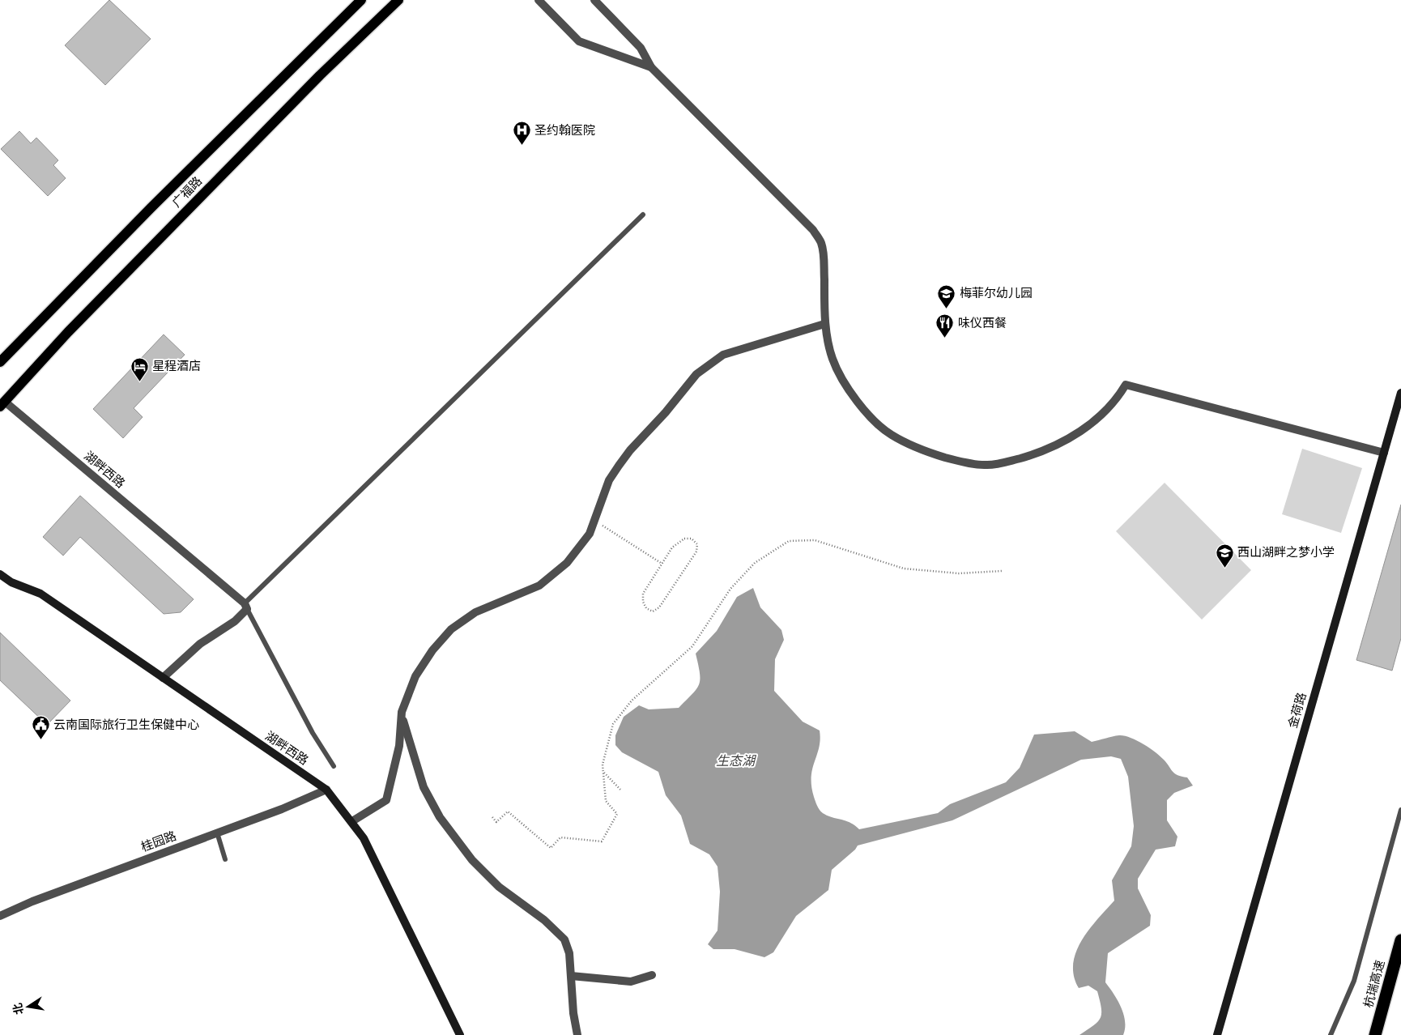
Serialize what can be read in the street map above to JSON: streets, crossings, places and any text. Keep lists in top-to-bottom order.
{
  "streets": {
    "highway": ["杭瑞高速"],
    "main road": ["广福路"],
    "street": ["湖畔西路", "金荷路", "桂园路"]
  },
  "crossings": [
    ["广福路", "湖畔西路"],
    ["湖畔西路", "桂园路"]
  ],
  "water": ["生态湖"],
  "places": {
    "hospital": ["圣约翰医院"],
    "school or university": ["梅菲尔幼儿园", "西山湖畔之梦小学"],
    "restaurant": ["味仪西餐"],
    "hotel": ["星程酒店"],
    "public building": ["云南国际旅行卫生保健中心"]
  },
  "north": "left"
}
